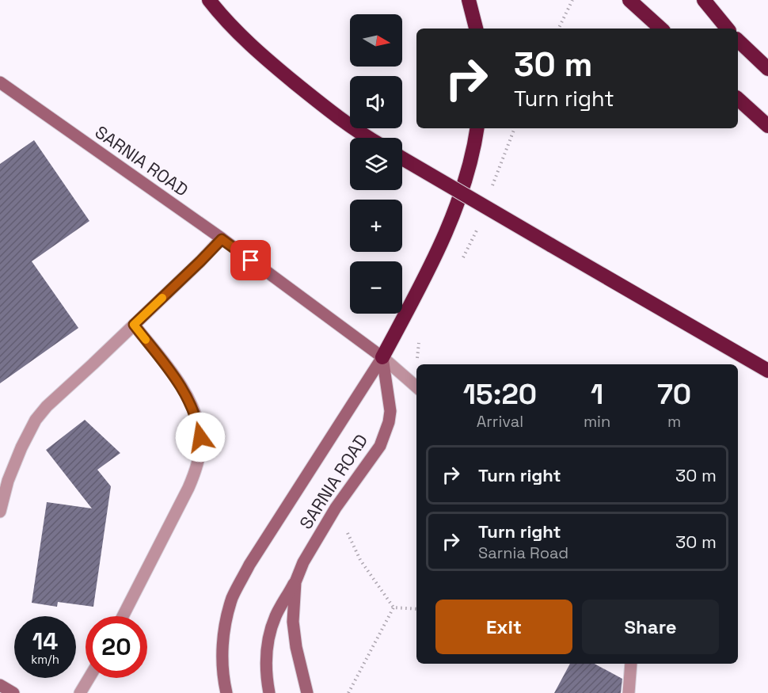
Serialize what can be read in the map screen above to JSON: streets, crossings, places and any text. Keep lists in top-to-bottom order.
{
  "streets": {
    "main road": ["SARNIA ROAD"]
  },
  "north": "right",
  "page": {
    "map_buttons": ["+", "−"],
    "turn": ["30 m", "Turn right"],
    "eta": [
      "15:20",
      "Arrival",
      "1",
      "min",
      "70",
      "m"
    ],
    "list": [
      {
        "name": "Turn right",
        "value": "30 m"
      },
      {
        "name": "Turn right",
        "note": "Sarnia Road",
        "value": "30 m"
      }
    ],
    "buttons": ["Exit", "Share"],
    "speed": "14 km/h",
    "limit": "20"
  }
}
